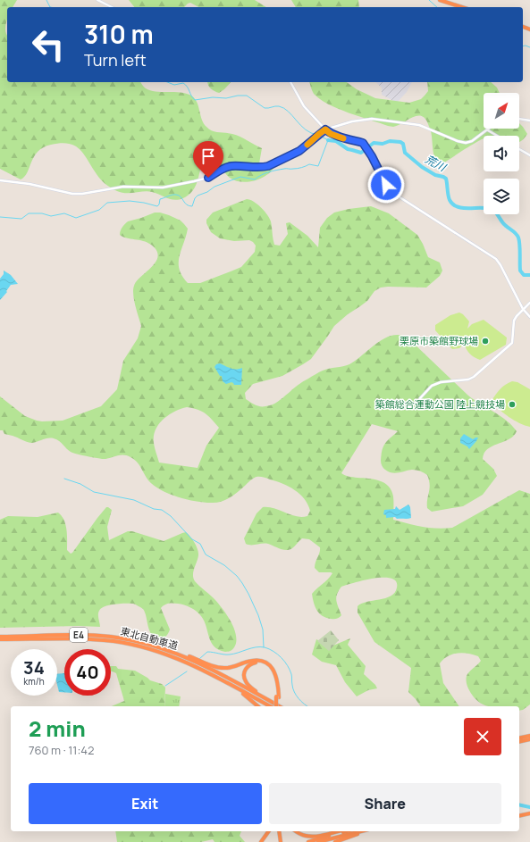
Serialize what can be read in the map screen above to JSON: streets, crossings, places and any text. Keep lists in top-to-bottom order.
{
  "streets": {
    "highway": ["E4", "東北自動車道"]
  },
  "water": ["荒川"],
  "places": ["栗原市築館野球場", "築館総合運動公園 陸上競技場"],
  "north": "top right",
  "page": {
    "turn": ["310 m", "Turn left"],
    "speed": "34 km/h",
    "limit": "40",
    "heading": ["2 min", "760 m · 11:42"],
    "buttons": ["Exit", "Share"]
  }
}
